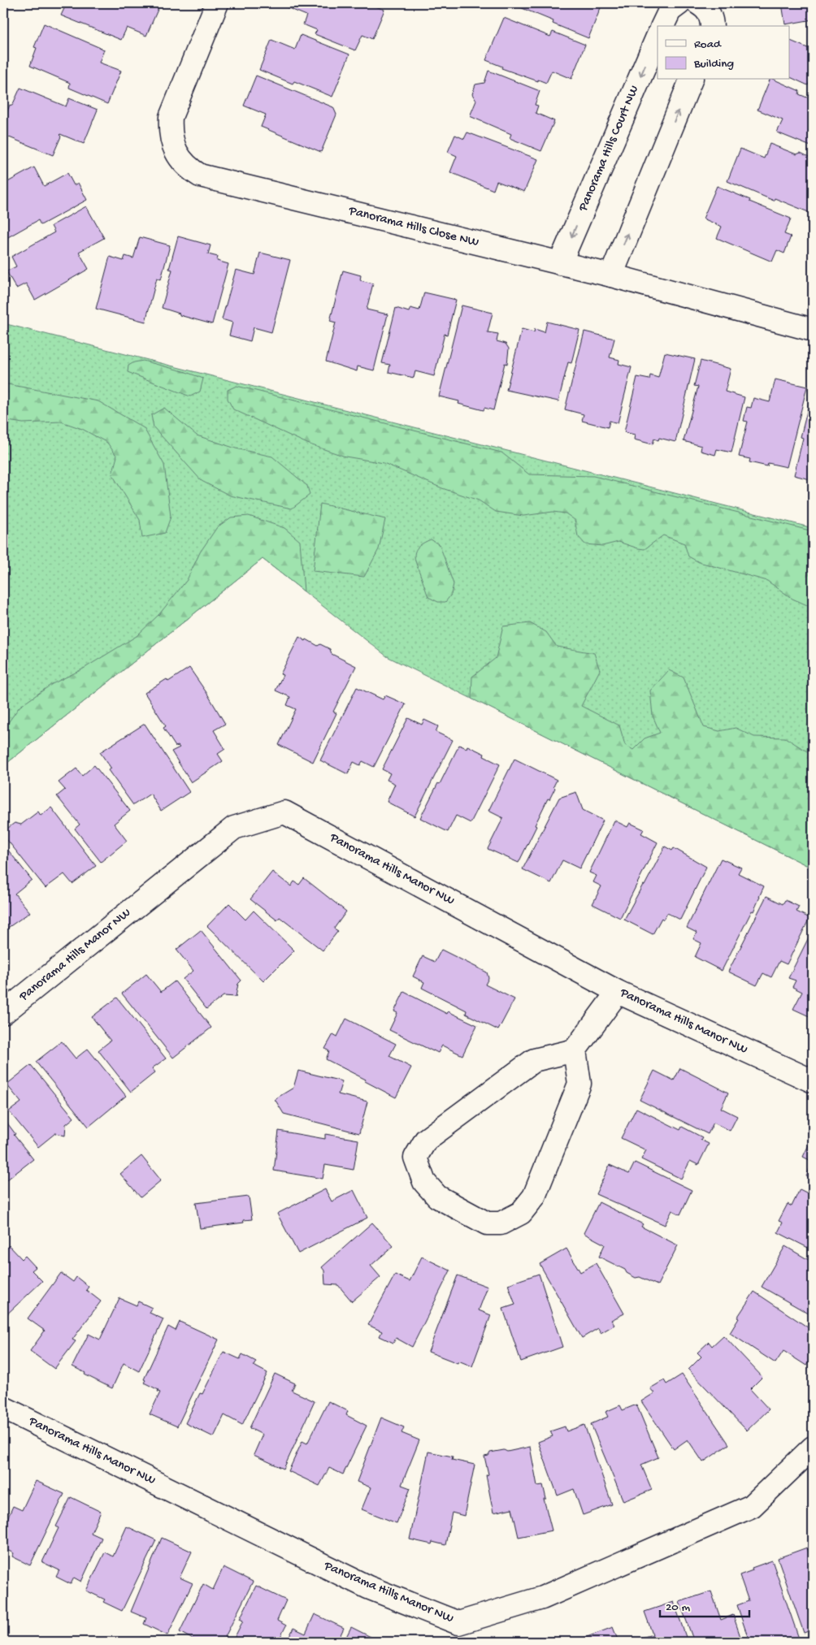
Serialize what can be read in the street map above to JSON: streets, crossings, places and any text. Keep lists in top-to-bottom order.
{
  "streets": {
    "street": ["Panorama Hills Court NW", "Panorama Hills Close NW", "Panorama Hills Manor NW"]
  },
  "crossings": [
    ["Panorama Hills Court NW", "Panorama Hills Close NW"]
  ],
  "legend": ["Road", "Building"],
  "scale_bar": "20 m"
}
